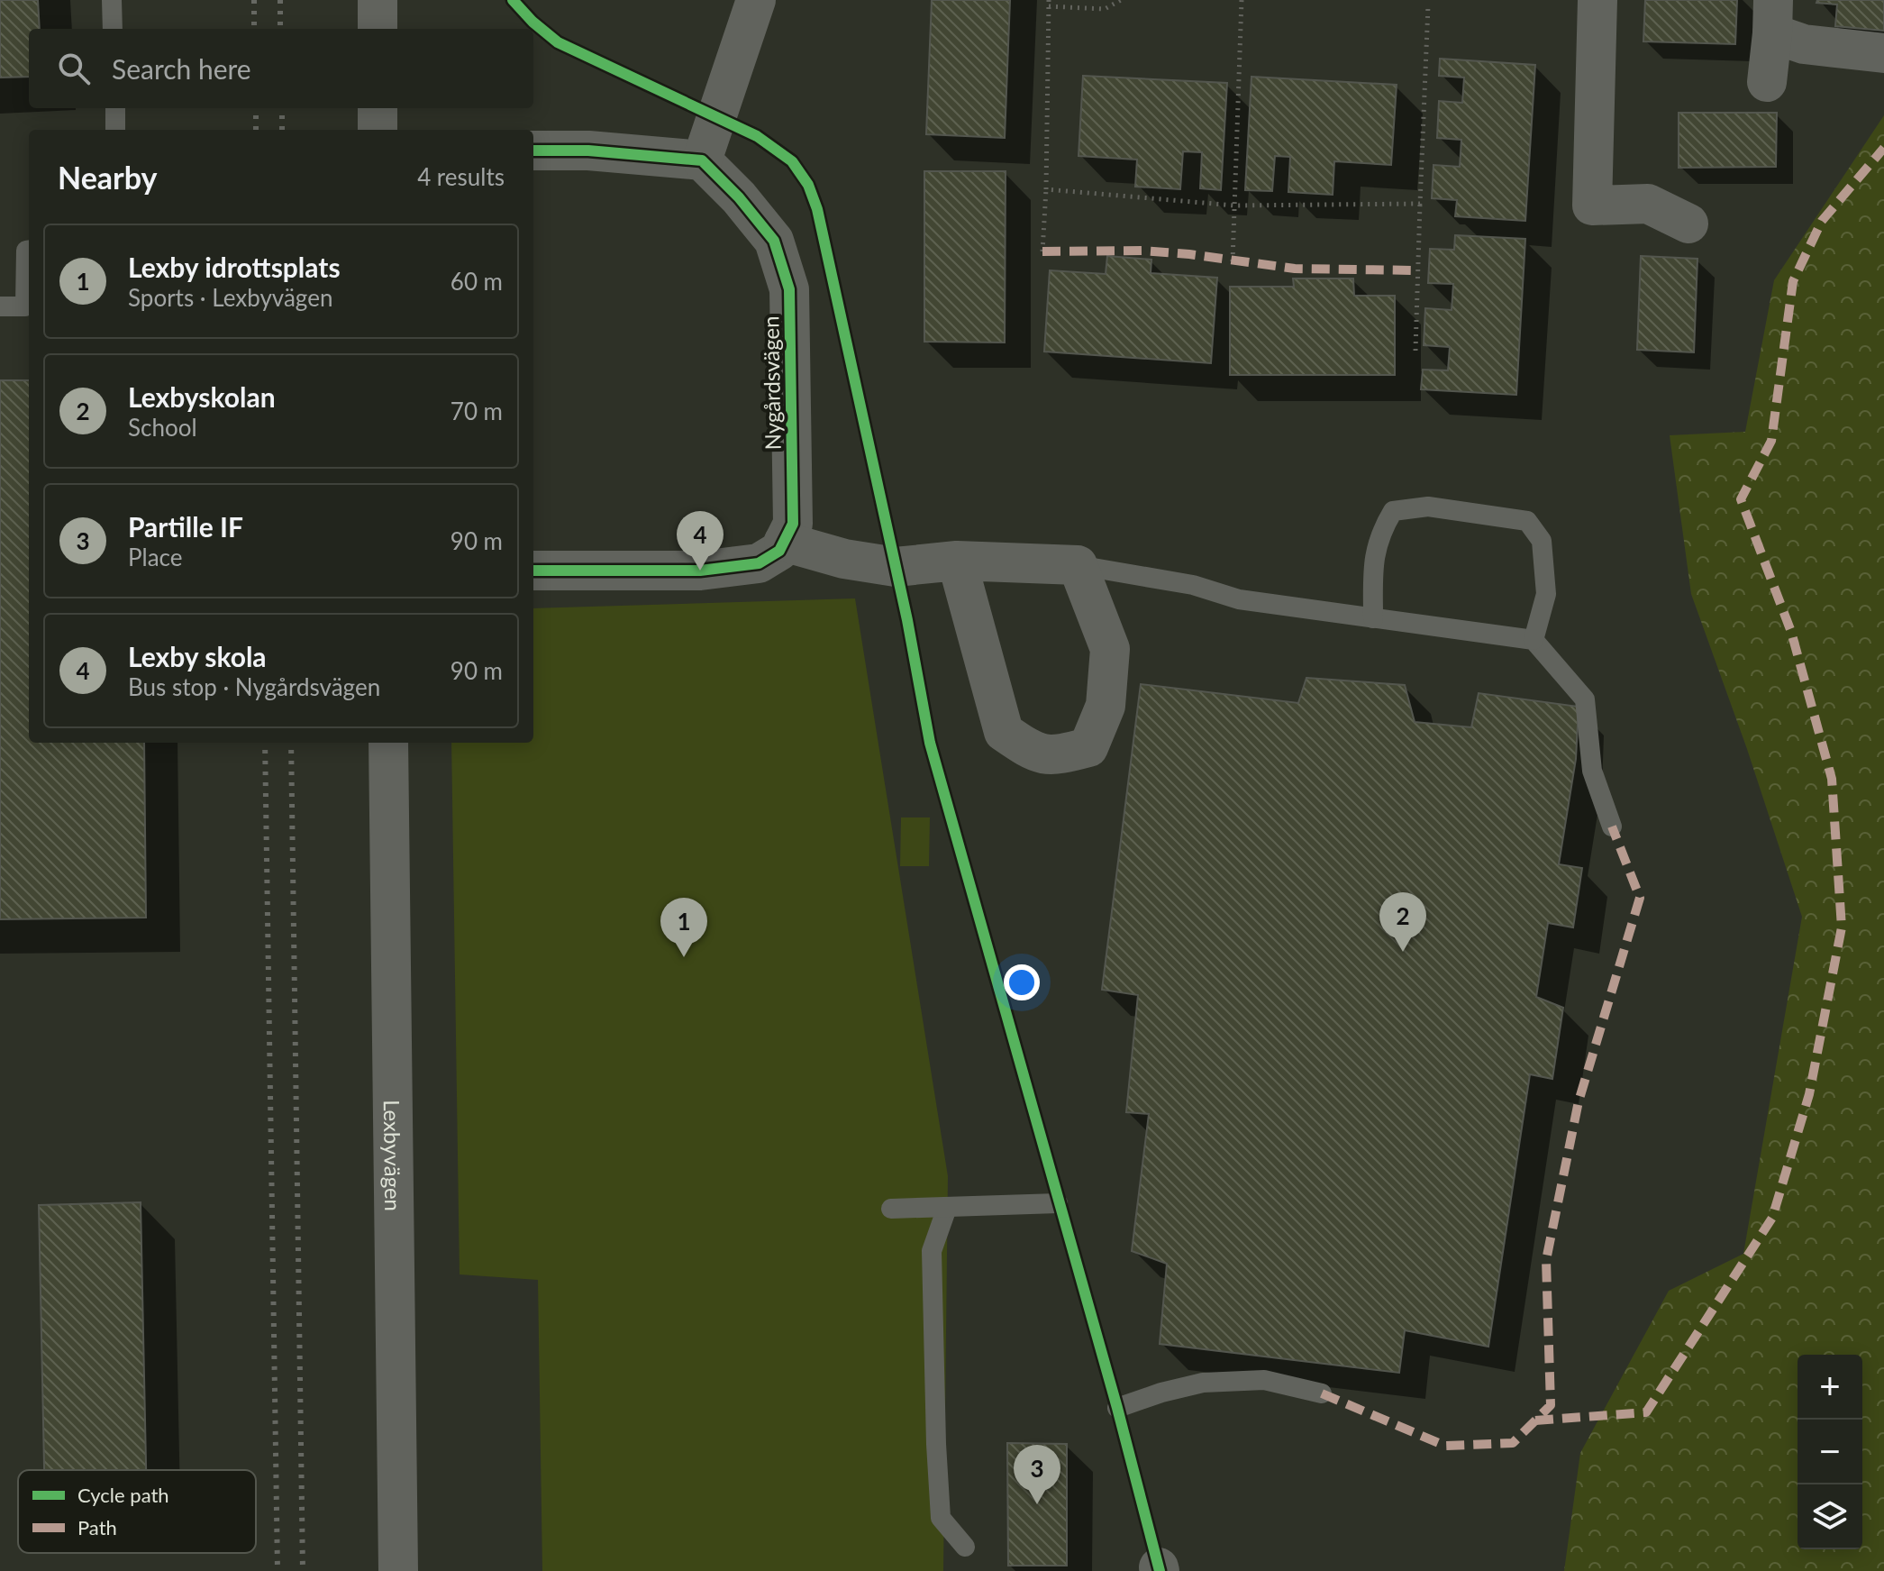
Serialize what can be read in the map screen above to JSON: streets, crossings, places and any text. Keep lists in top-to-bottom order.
{
  "streets": {
    "street": ["Nygårdsvägen", "Lexbyvägen"]
  },
  "legend": ["Cycle path", "Path"],
  "page": {
    "search": "Search here",
    "heading": ["Nearby", "4 results"],
    "list": [
      {
        "mark": "1",
        "name": "Lexby idrottsplats",
        "note": "Sports · Lexbyvägen",
        "value": "60 m"
      },
      {
        "mark": "2",
        "name": "Lexbyskolan",
        "note": "School",
        "value": "70 m"
      },
      {
        "mark": "3",
        "name": "Partille IF",
        "note": "Place",
        "value": "90 m"
      },
      {
        "mark": "4",
        "name": "Lexby skola",
        "note": "Bus stop · Nygårdsvägen",
        "value": "90 m"
      }
    ],
    "pins": [
      "4",
      "2",
      "1",
      "3"
    ],
    "map_buttons": ["+", "−"]
  }
}
